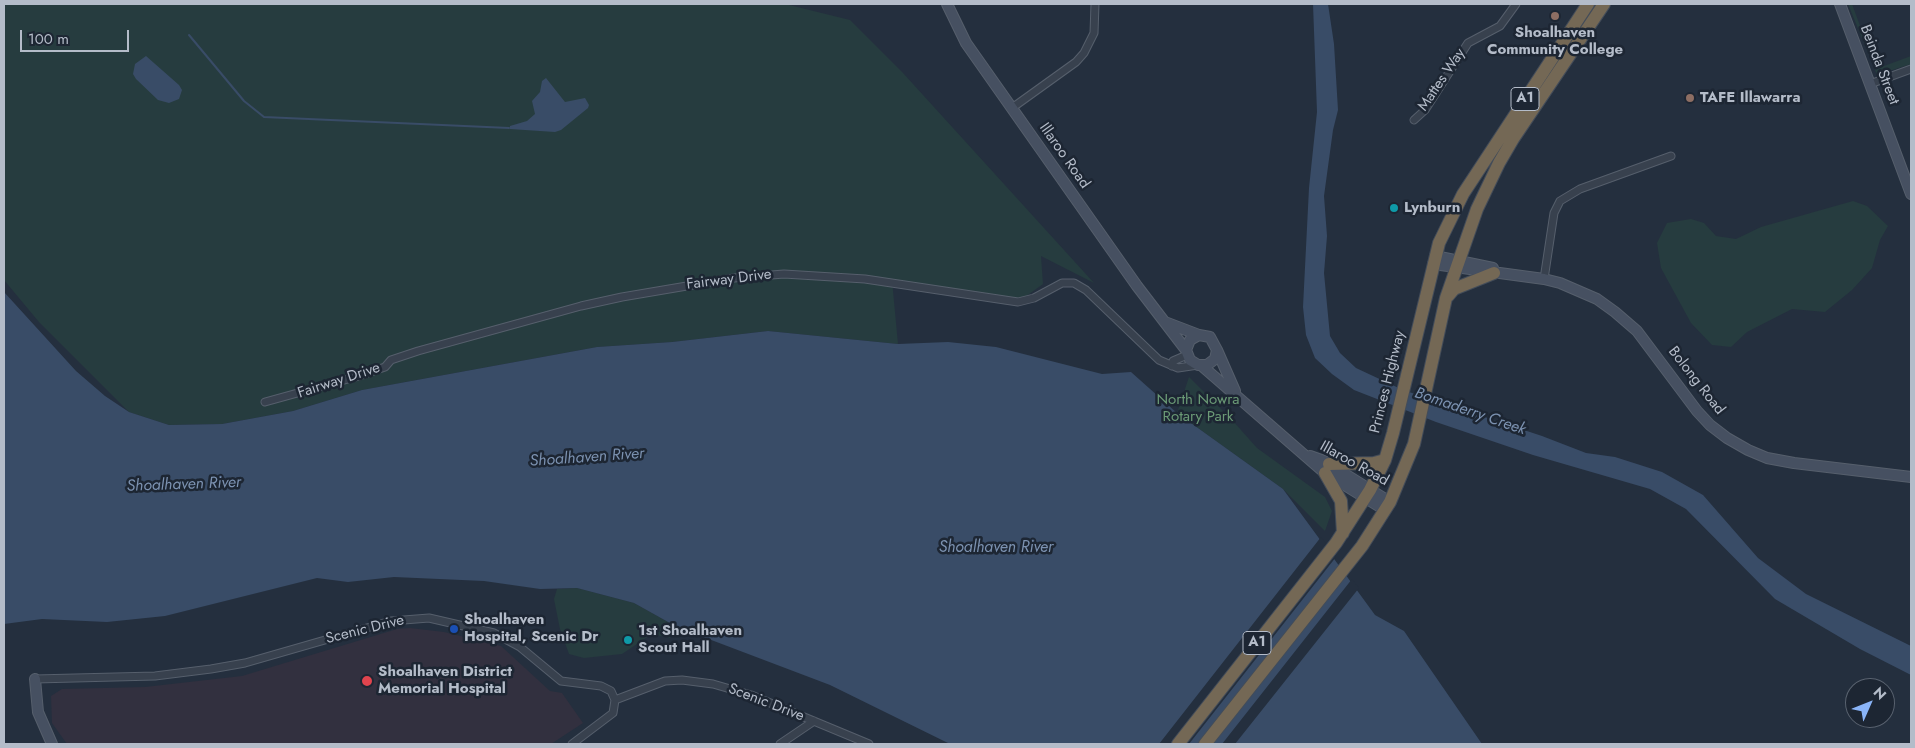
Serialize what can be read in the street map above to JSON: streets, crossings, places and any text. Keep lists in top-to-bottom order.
{
  "streets": {
    "highway": ["A1", "Princes Highway"],
    "main road": ["Beinda Street", "Illaroo Road", "Bolong Road"],
    "street": ["Mattes Way", "Fairway Drive", "Scenic Drive"]
  },
  "crossings": [
    ["A1", "Illaroo Road"],
    ["A1", "Bolong Road"],
    ["Illaroo Road", "Princes Highway"],
    ["Bolong Road", "Princes Highway"]
  ],
  "water": ["Bomaderry Creek", "Shoalhaven River"],
  "parks": ["North Nowra Rotary Park"],
  "places": [
    "Shoalhaven Community College",
    "TAFE Illawarra",
    "Lynburn",
    "Shoalhaven Hospital, Scenic Dr",
    "1st Shoalhaven Scout Hall",
    "Shoalhaven District Memorial Hospital"
  ],
  "scale_bar": "100 m",
  "north": "top right"
}
